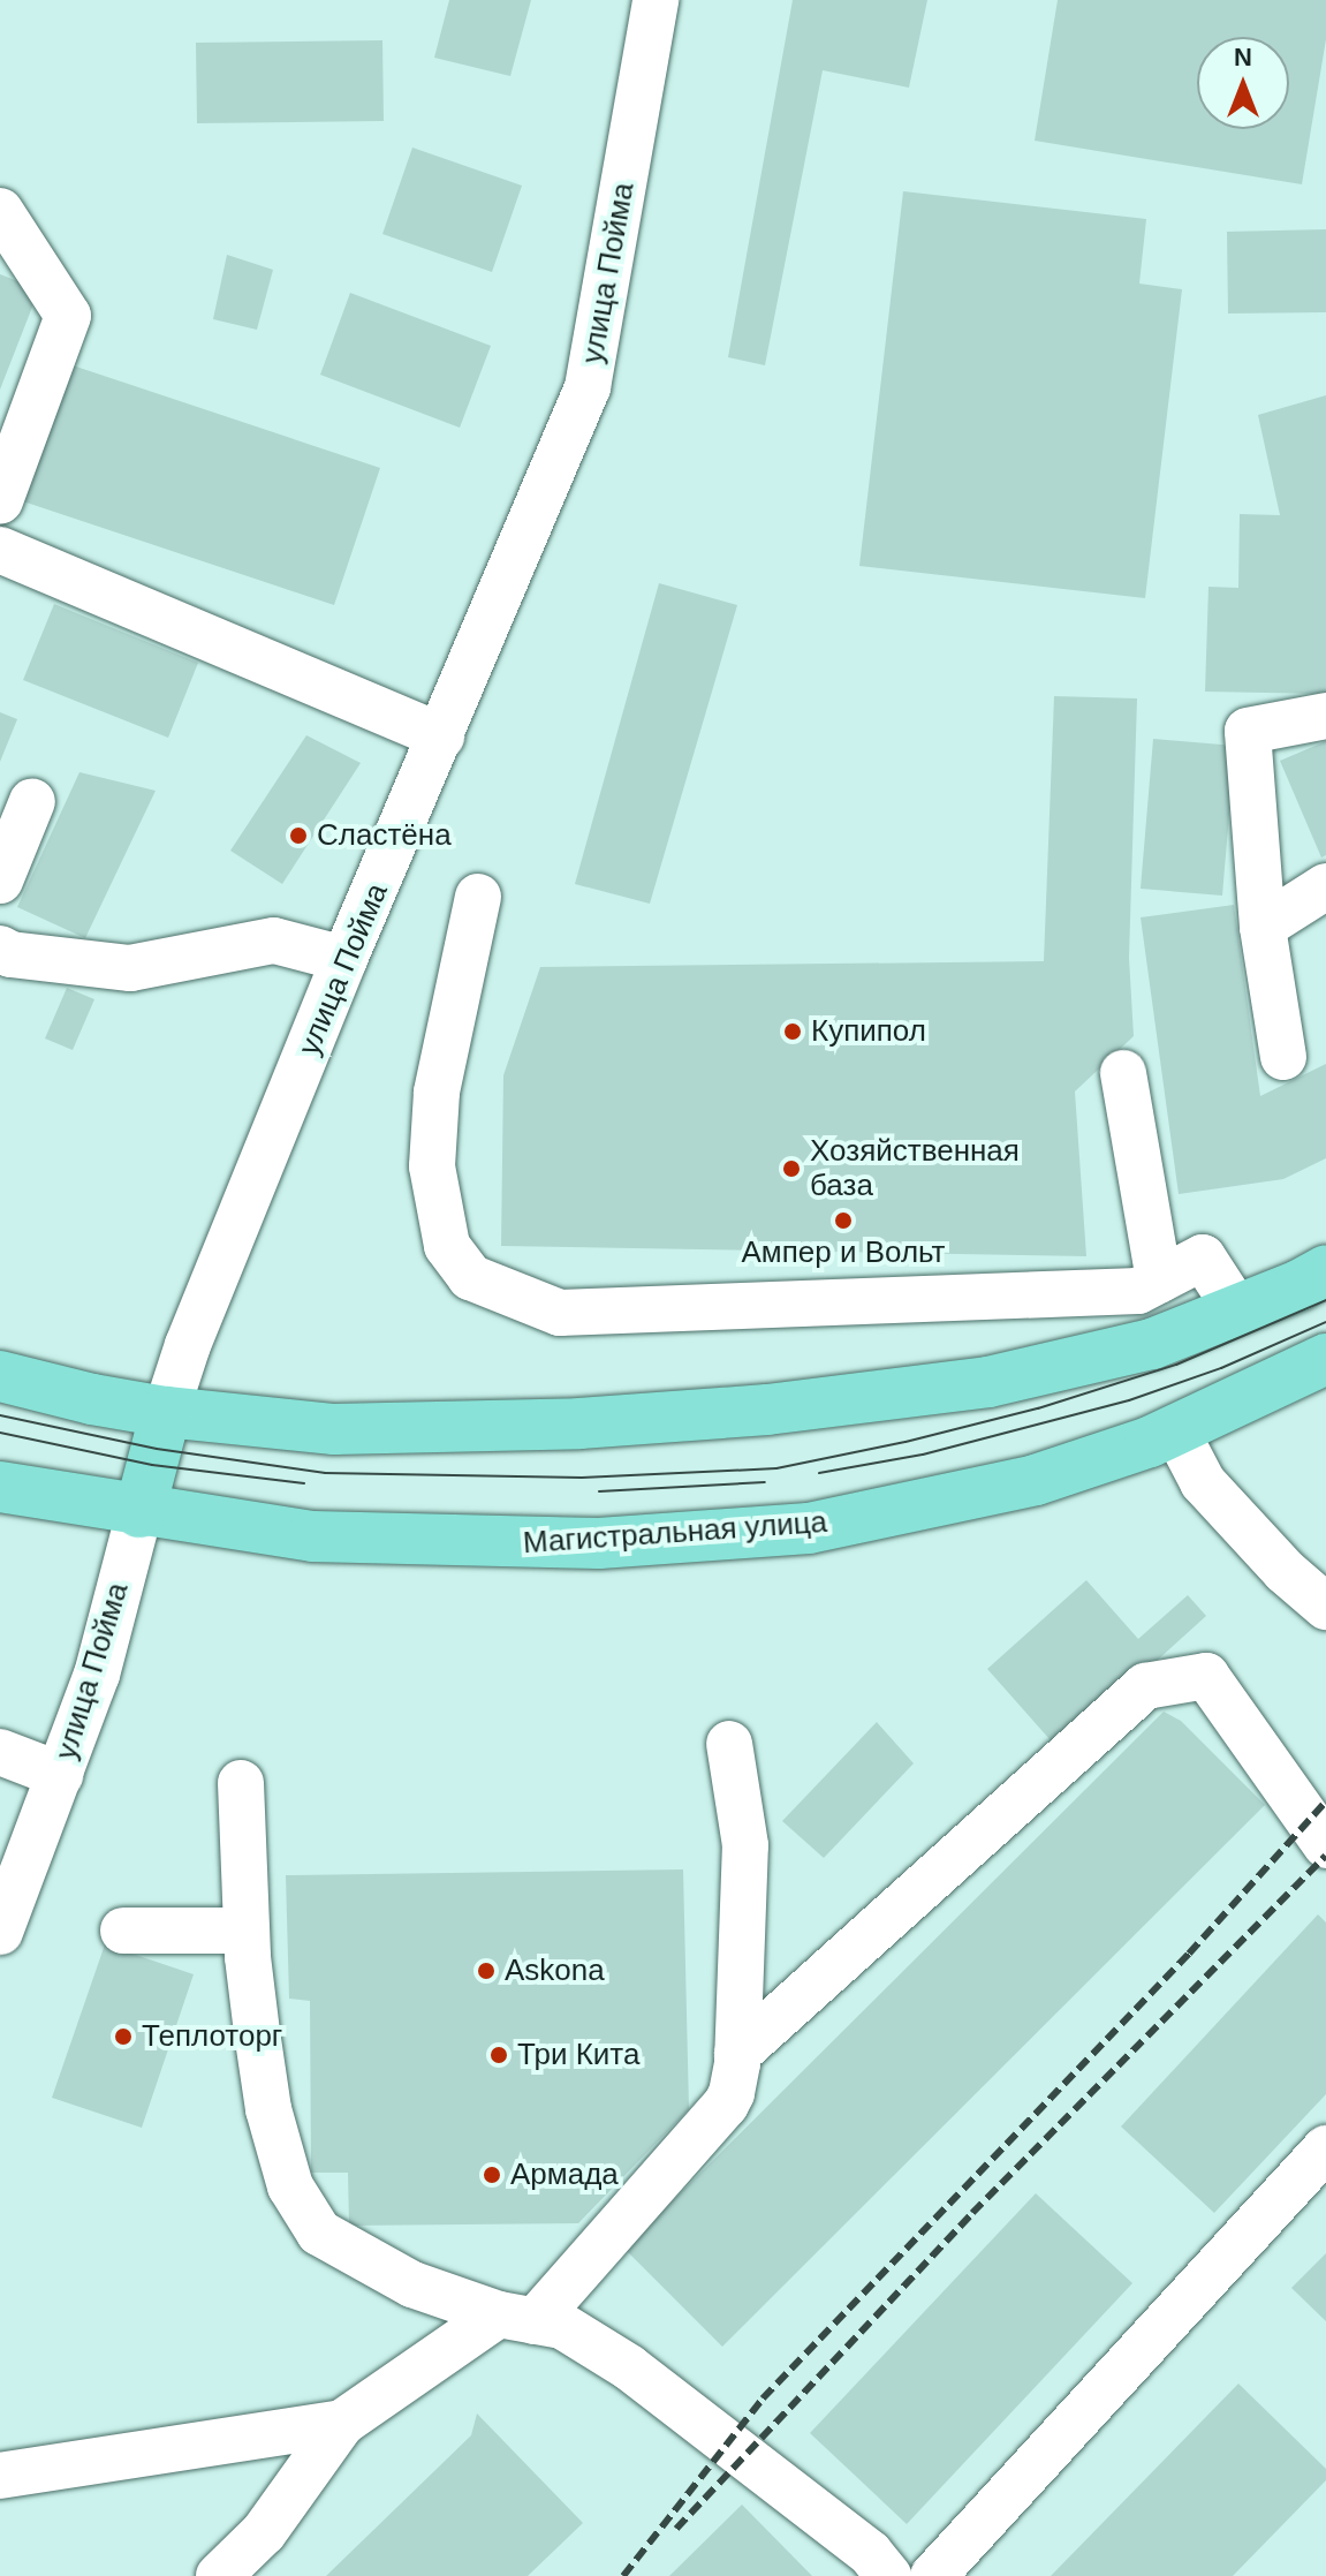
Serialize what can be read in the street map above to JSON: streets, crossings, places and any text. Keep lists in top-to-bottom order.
{
  "streets": {
    "main road": ["улица Пойма", "Магистральная улица"]
  },
  "crossings": [
    ["улица Пойма", "Магистральная улица"]
  ],
  "places": [
    "Сластёна",
    "Купипол",
    "Хозяйственная база",
    "Ампер и Вольт",
    "Askona",
    "Теплоторг",
    "Три Кита",
    "Армада"
  ],
  "north": "top"
}
